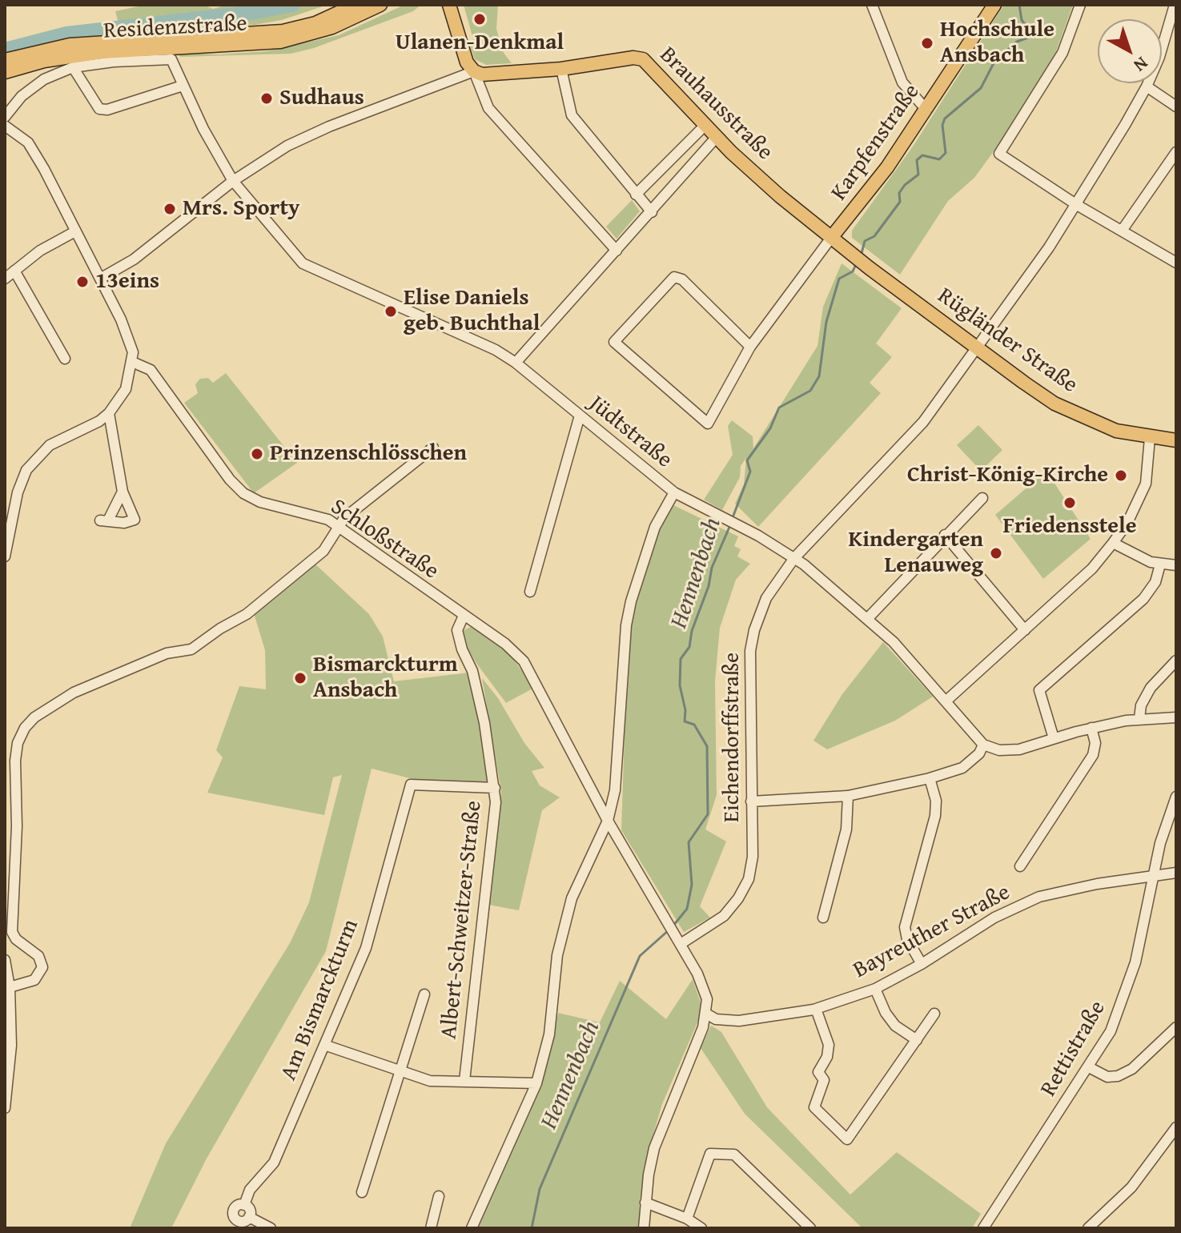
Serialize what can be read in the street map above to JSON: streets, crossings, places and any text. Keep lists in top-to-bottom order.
{
  "streets": {
    "main road": [
      "Residenzstraße",
      "Brauhausstraße",
      "Karpfenstraße",
      "Rügländer Straße"
    ],
    "street": [
      "Jüdtstraße",
      "Schloßstraße",
      "Eichendorffstraße",
      "Albert-Schweitzer-Straße",
      "Bayreuther Straße",
      "Am Bismarckturm",
      "Rettistraße"
    ]
  },
  "crossings": [
    ["Brauhausstraße", "Karpfenstraße"],
    ["Brauhausstraße", "Rügländer Straße"],
    ["Brauhausstraße", "Jüdtstraße"],
    ["Karpfenstraße", "Rügländer Straße"],
    ["Rügländer Straße", "Eichendorffstraße"],
    ["Jüdtstraße", "Eichendorffstraße"],
    ["Schloßstraße", "Eichendorffstraße"],
    ["Schloßstraße", "Albert-Schweitzer-Straße"],
    ["Schloßstraße", "Bayreuther Straße"],
    ["Albert-Schweitzer-Straße", "Am Bismarckturm"],
    ["Bayreuther Straße", "Rettistraße"]
  ],
  "water": ["Hennenbach"],
  "places": [
    "Ulanen-Denkmal",
    "Hochschule Ansbach",
    "Sudhaus",
    "Mrs. Sporty",
    "13eins",
    "Elise Daniels geb. Buchthal",
    "Prinzenschlösschen",
    "Christ-König-Kirche",
    "Friedensstele",
    "Kindergarten Lenauweg",
    "Bismarckturm Ansbach"
  ],
  "north": "bottom right"
}
